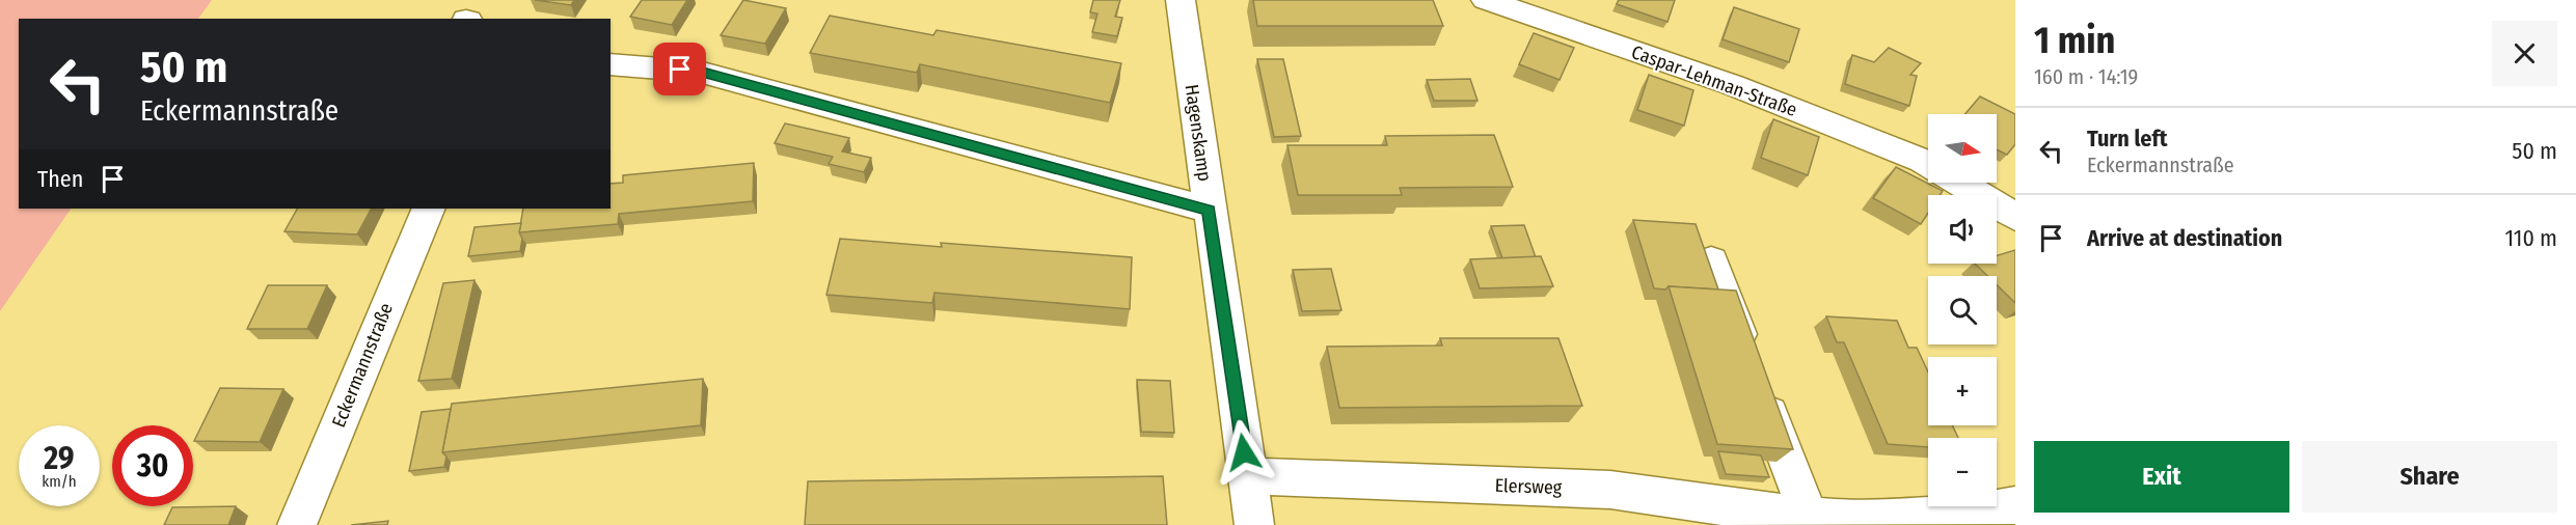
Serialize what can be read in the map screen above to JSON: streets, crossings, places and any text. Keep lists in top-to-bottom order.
{
  "streets": {
    "street": [
      "Caspar-Lehman-Straße",
      "Hagenskamp",
      "Eckermannstraße",
      "Elersweg"
    ]
  },
  "crossings": [
    ["Hagenskamp", "Elersweg"]
  ],
  "north": "right",
  "page": {
    "heading": ["1 min", "160 m · 14:19"],
    "turn": ["50 m", "Eckermannstraße"],
    "list": [
      {
        "name": "Turn left",
        "note": "Eckermannstraße",
        "value": "50 m"
      },
      {
        "name": "Arrive at destination",
        "value": "110 m"
      }
    ],
    "map_buttons": ["+", "−"],
    "then": "Then",
    "speed": "29 km/h",
    "limit": "30",
    "buttons": ["Exit", "Share"]
  }
}
